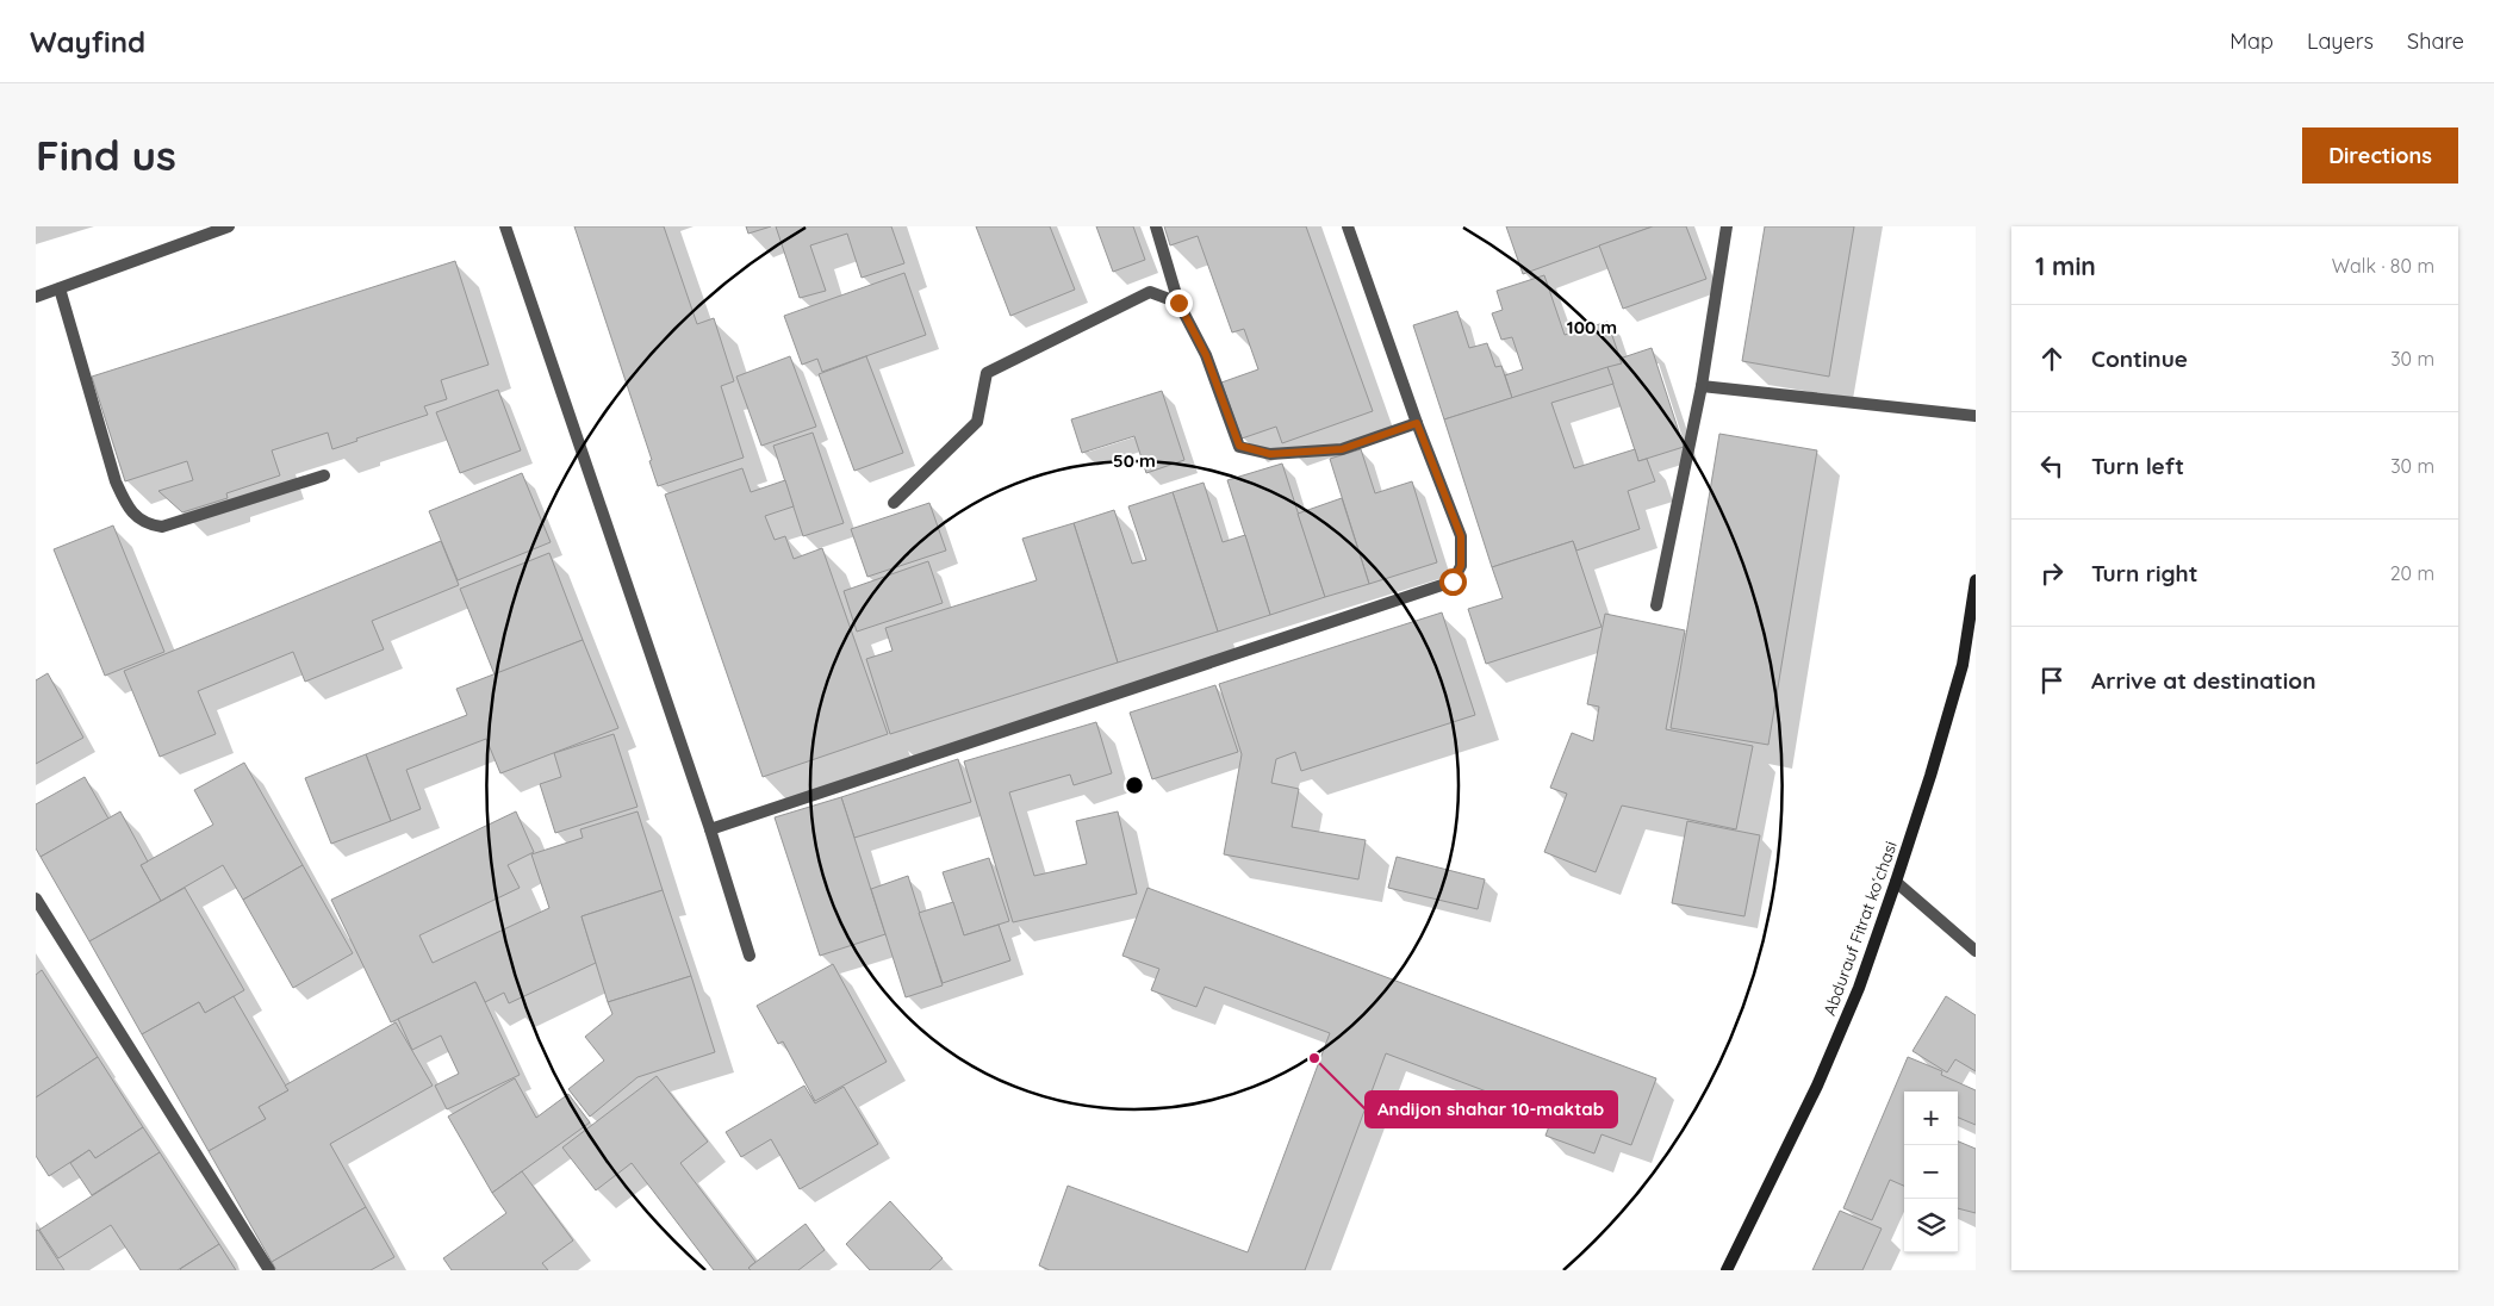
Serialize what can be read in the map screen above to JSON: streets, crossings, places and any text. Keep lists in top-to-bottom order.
{
  "streets": {
    "main road": ["Abdurauf Fitrat koʻchasi"]
  },
  "places": ["Andijon shahar 10-maktab"],
  "page": {
    "header": "Wayfind",
    "nav": ["Map", "Layers", "Share"],
    "buttons": "Directions",
    "title": "Find us",
    "heading": ["1 min", "Walk · 80 m"],
    "list": [
      ["Continue", "30 m"],
      ["Turn left", "30 m"],
      ["Turn right", "20 m"],
      "Arrive at destination"
    ],
    "map_buttons": ["+", "−"]
  },
  "rings": ["100 m", "50 m"]
}
